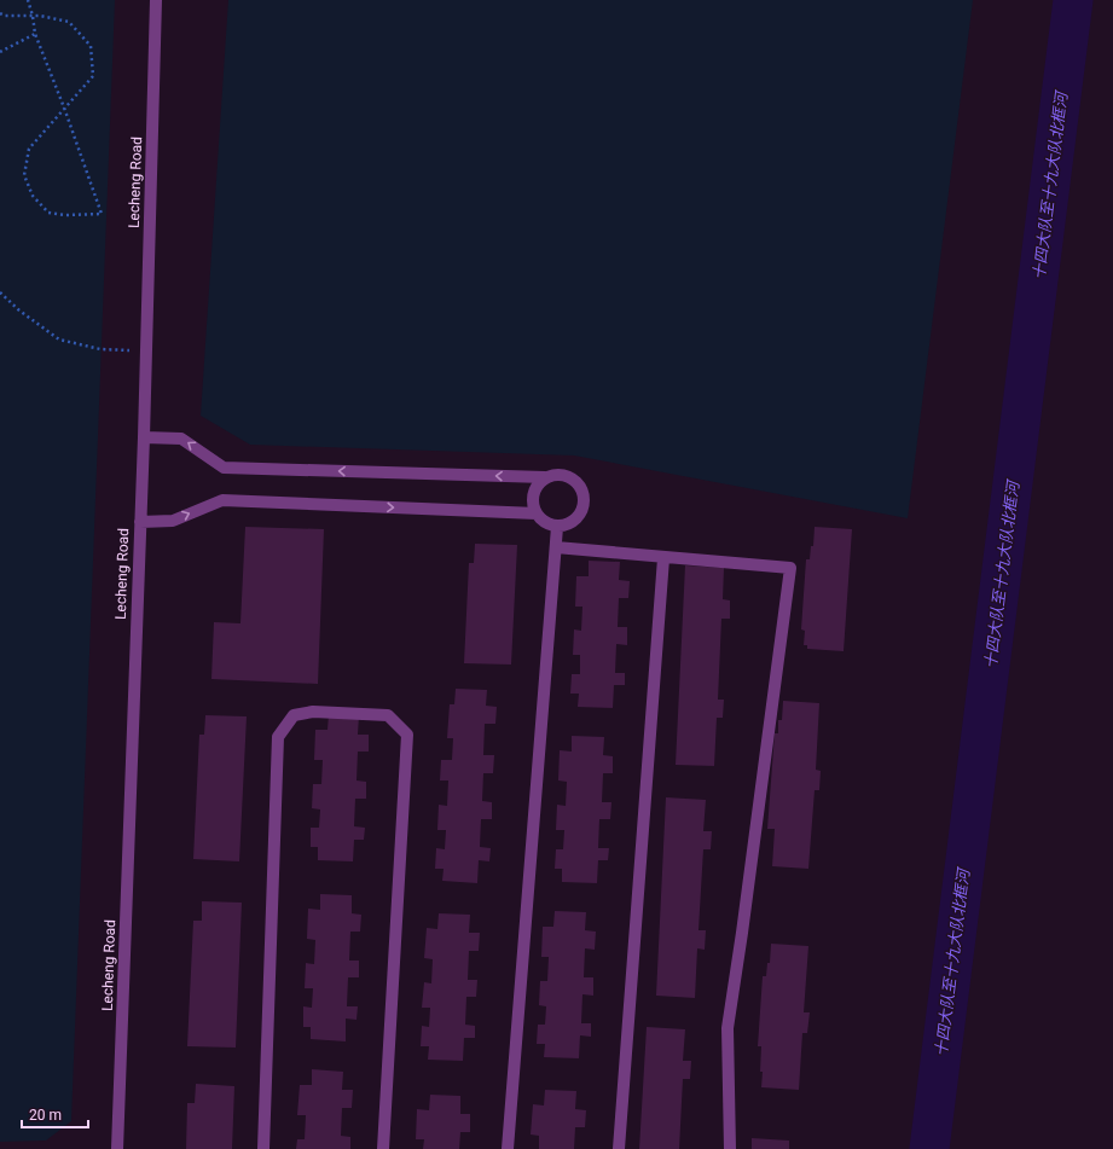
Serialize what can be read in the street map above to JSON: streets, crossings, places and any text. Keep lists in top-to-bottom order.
{
  "streets": {
    "street": ["Lecheng Road"]
  },
  "water": ["十四大队至十九大队北框河"],
  "scale_bar": "20 m"
}
